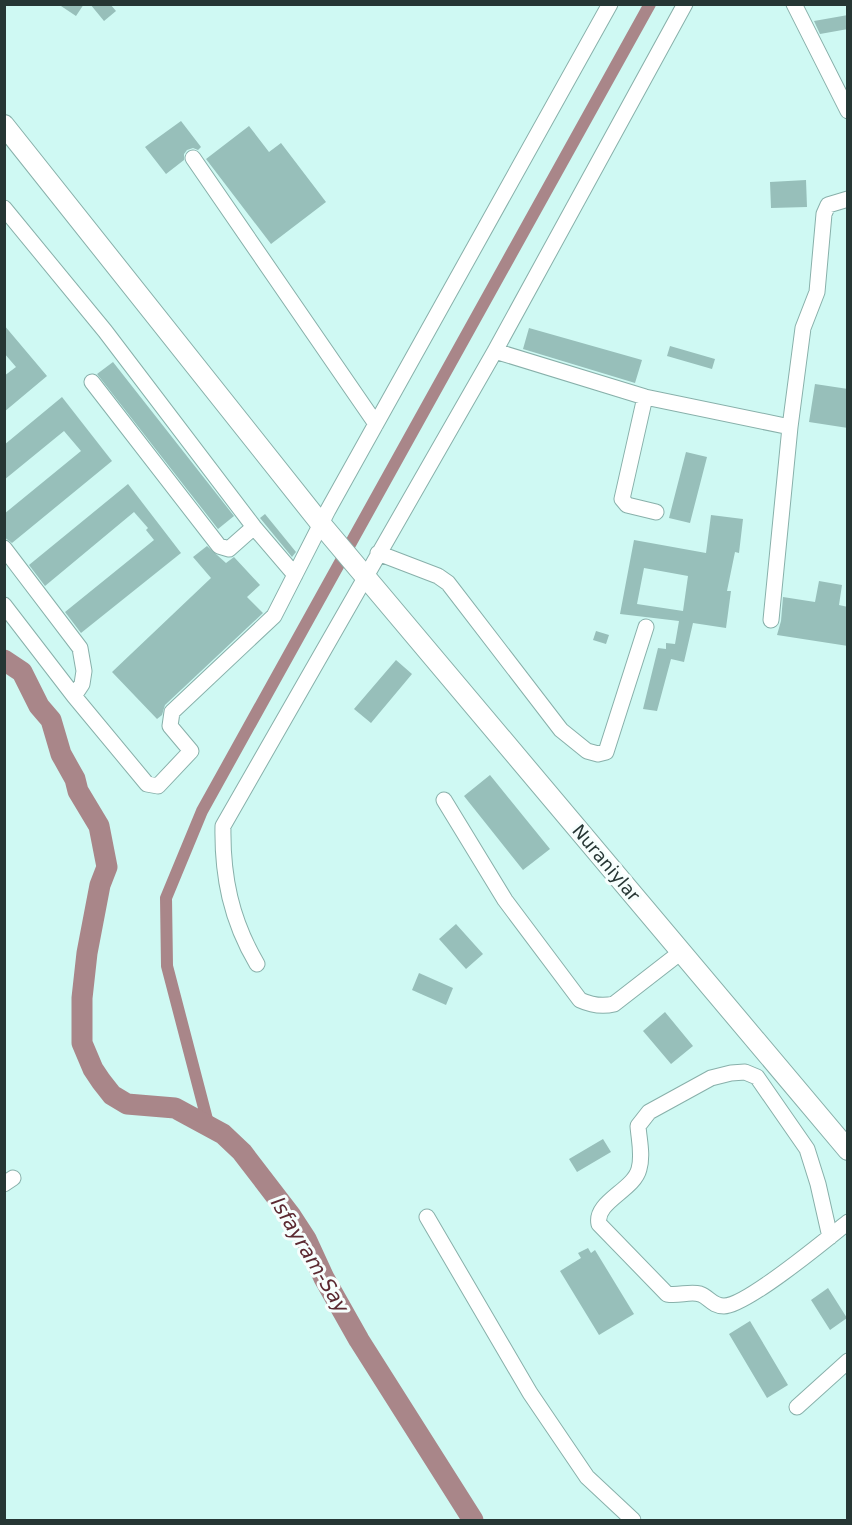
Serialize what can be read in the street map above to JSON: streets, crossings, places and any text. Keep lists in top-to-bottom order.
{
  "streets": {
    "main road": ["Nuraniylar"]
  },
  "water": ["Isfayram-Say"]
}
